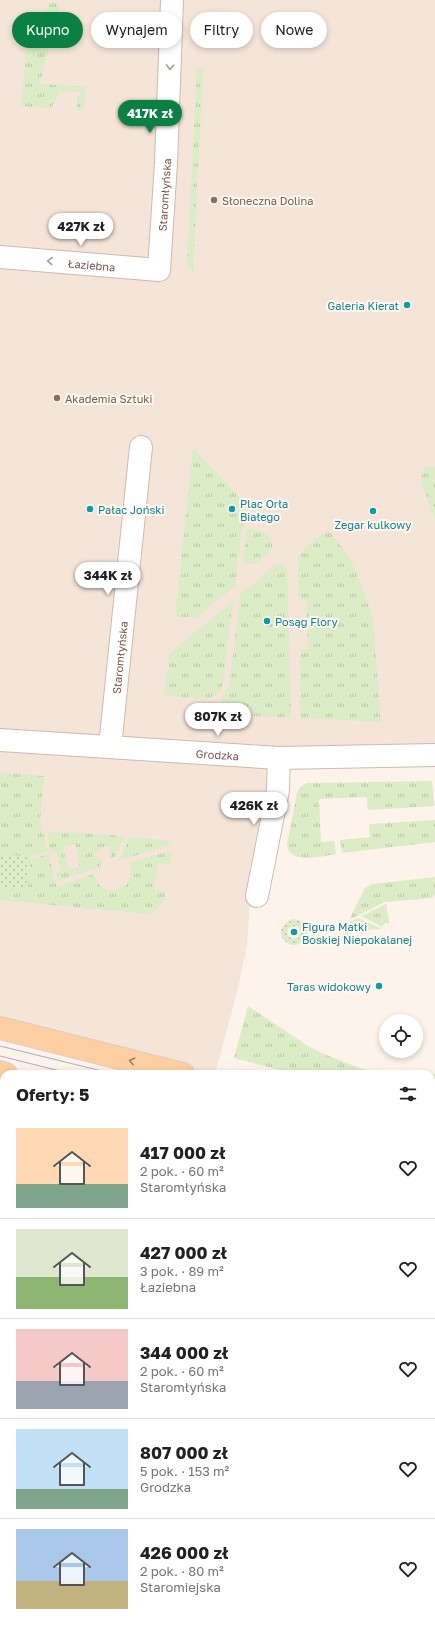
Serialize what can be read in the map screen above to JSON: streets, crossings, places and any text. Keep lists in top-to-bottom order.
{
  "streets": {
    "street": ["Staromłyńska", "Łaziebna", "Grodzka"]
  },
  "crossings": [
    ["Staromłyńska", "Łaziebna"],
    ["Staromłyńska", "Grodzka"]
  ],
  "one_way": ["Staromłyńska", "Łaziebna"],
  "places": [
    "Słoneczna Dolina",
    "Galeria Kierat",
    "Akademia Sztuki",
    "Pałac Joński",
    "Plac Orła Białego",
    "Zegar kulkowy",
    "Posąg Flory",
    "Figura Matki Boskiej Niepokalanej",
    "Taras widokowy"
  ],
  "page": {
    "chip": [
      "Kupno",
      "Wynajem",
      "Filtry",
      "Nowe"
    ],
    "price": [
      "417K zł",
      "427K zł",
      "344K zł",
      "807K zł",
      "426K zł"
    ],
    "heading": "Oferty: 5",
    "list": [
      {
        "name": "417 000 zł",
        "note": "2 pok. · 60 m² · Staromłyńska"
      },
      {
        "name": "427 000 zł",
        "note": "3 pok. · 89 m² · Łaziebna"
      },
      {
        "name": "344 000 zł",
        "note": "2 pok. · 60 m² · Staromłyńska"
      },
      {
        "name": "807 000 zł",
        "note": "5 pok. · 153 m² · Grodzka"
      },
      {
        "name": "426 000 zł",
        "note": "2 pok. · 80 m² · Staromiejska"
      }
    ]
  }
}
